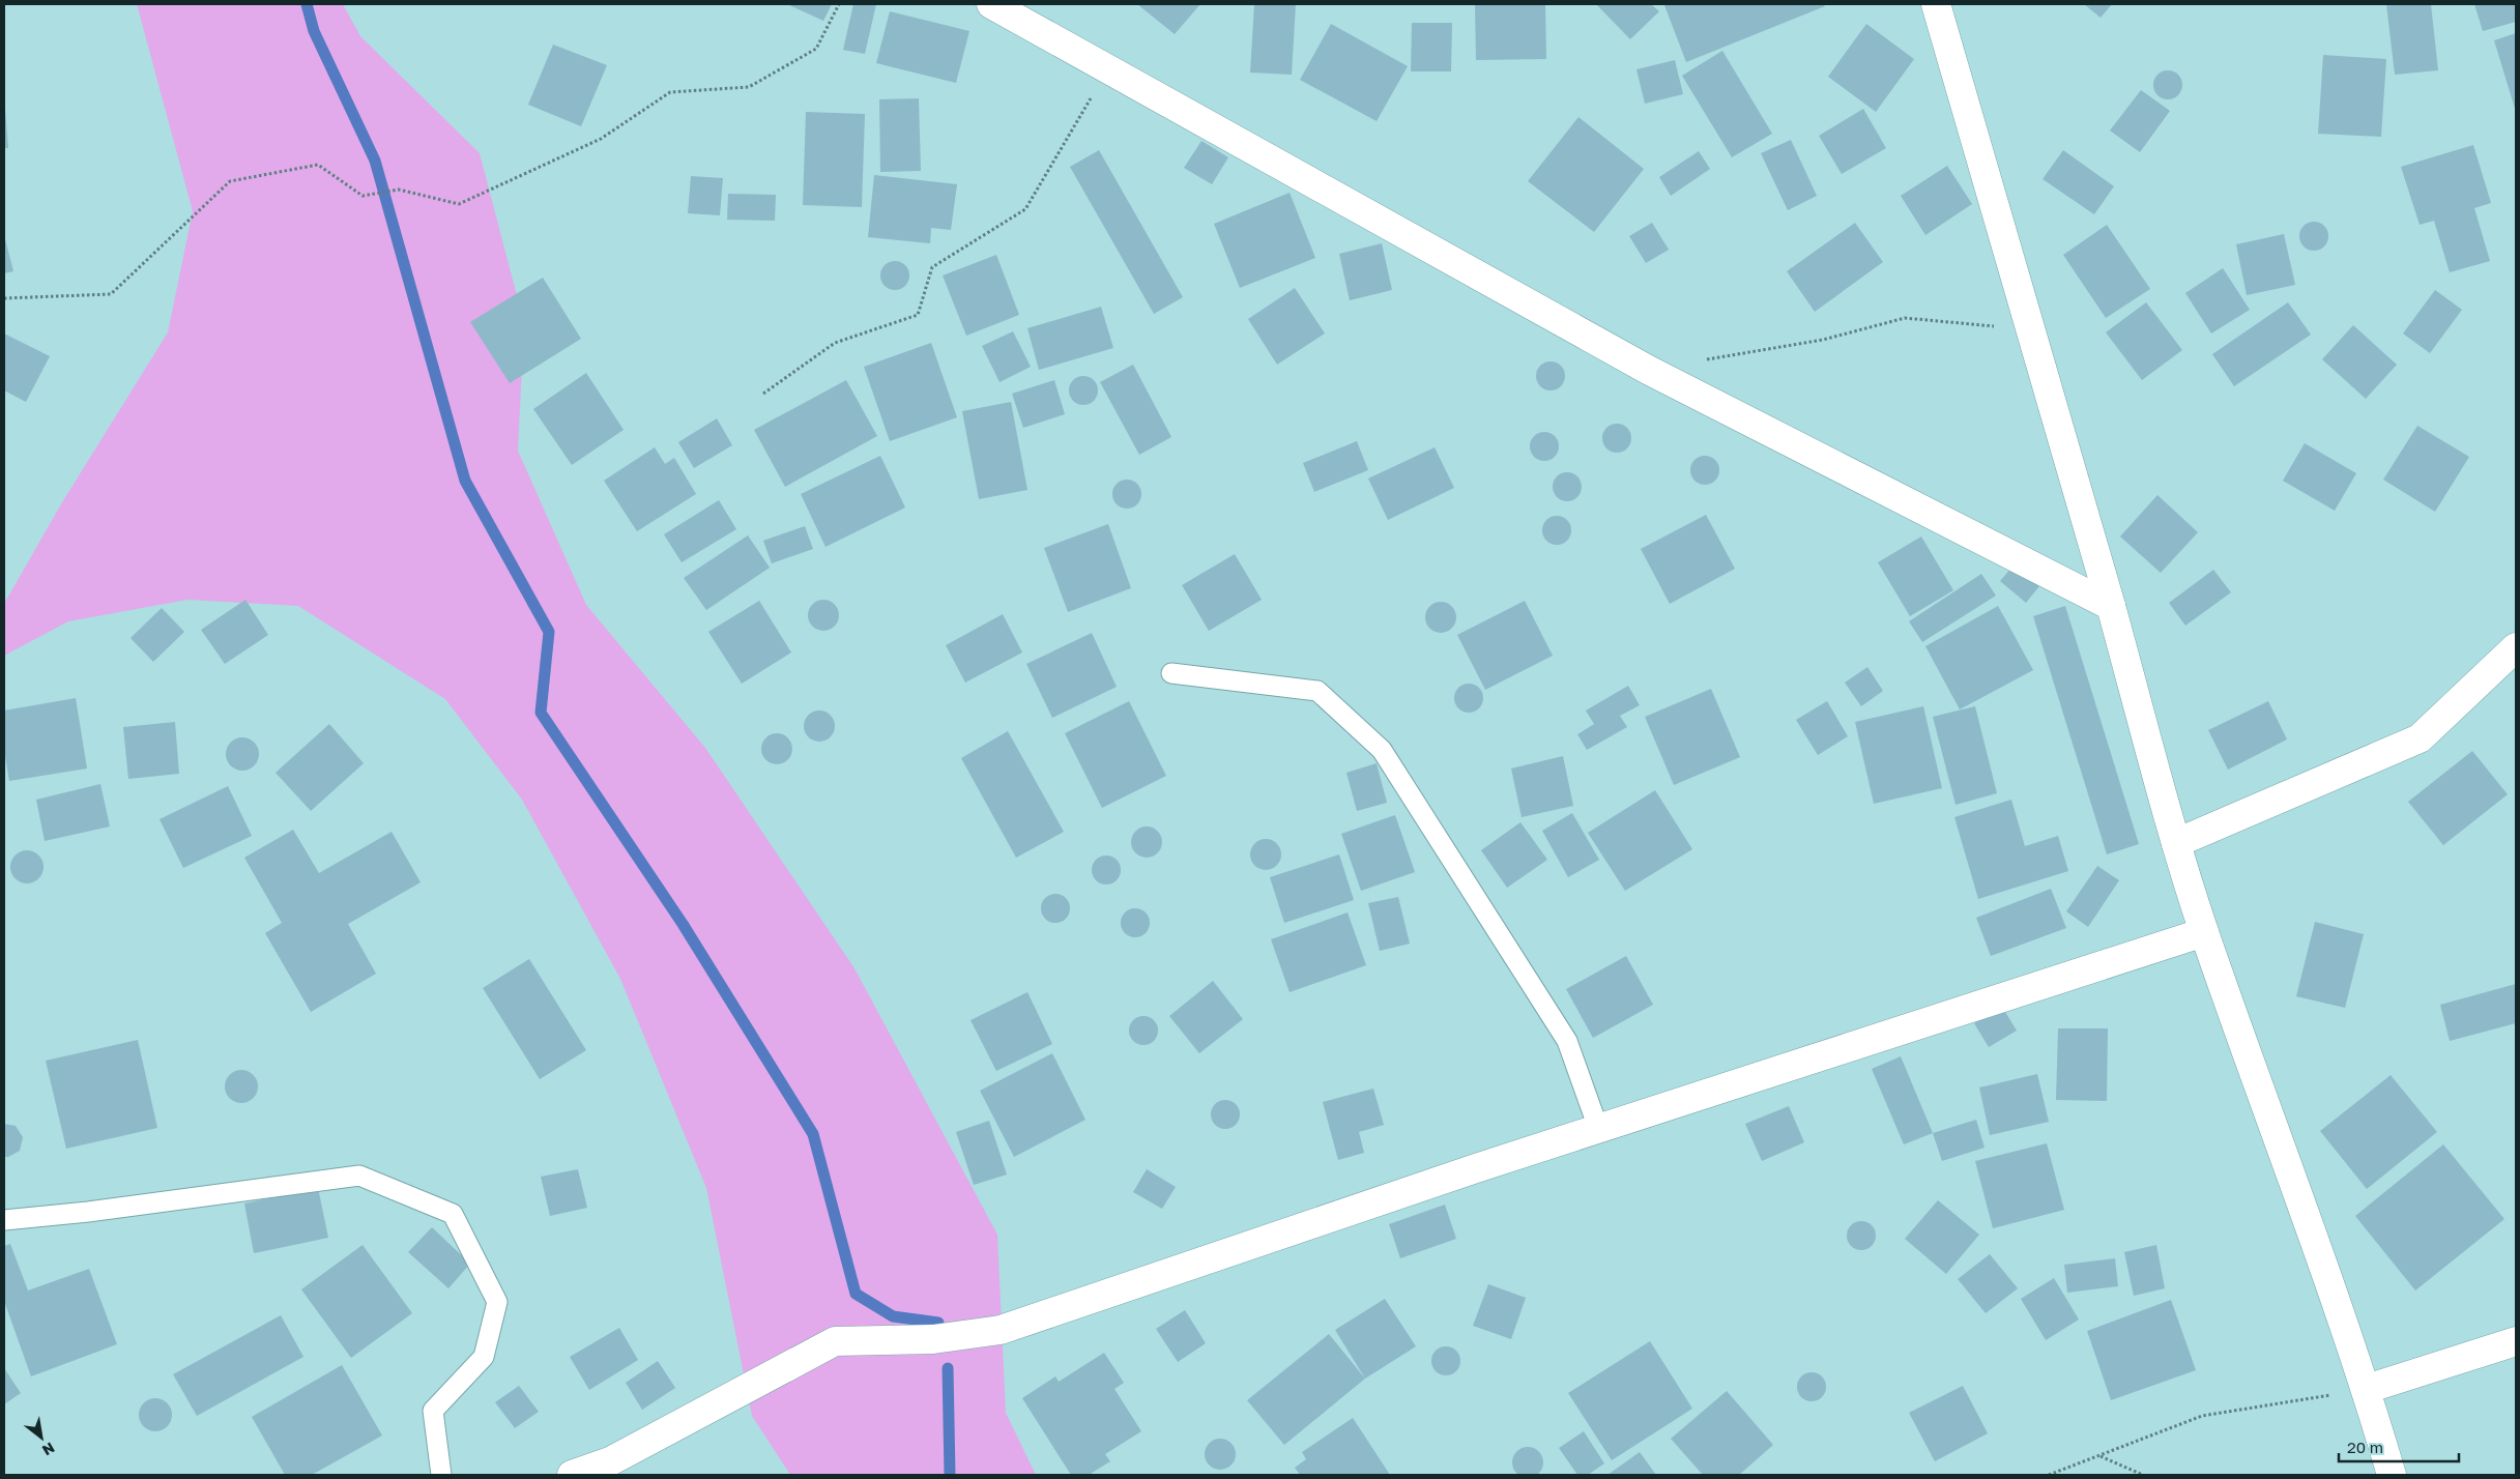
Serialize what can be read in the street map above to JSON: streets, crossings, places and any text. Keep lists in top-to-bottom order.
{
  "scale_bar": "20 m",
  "north": "bottom right"
}
